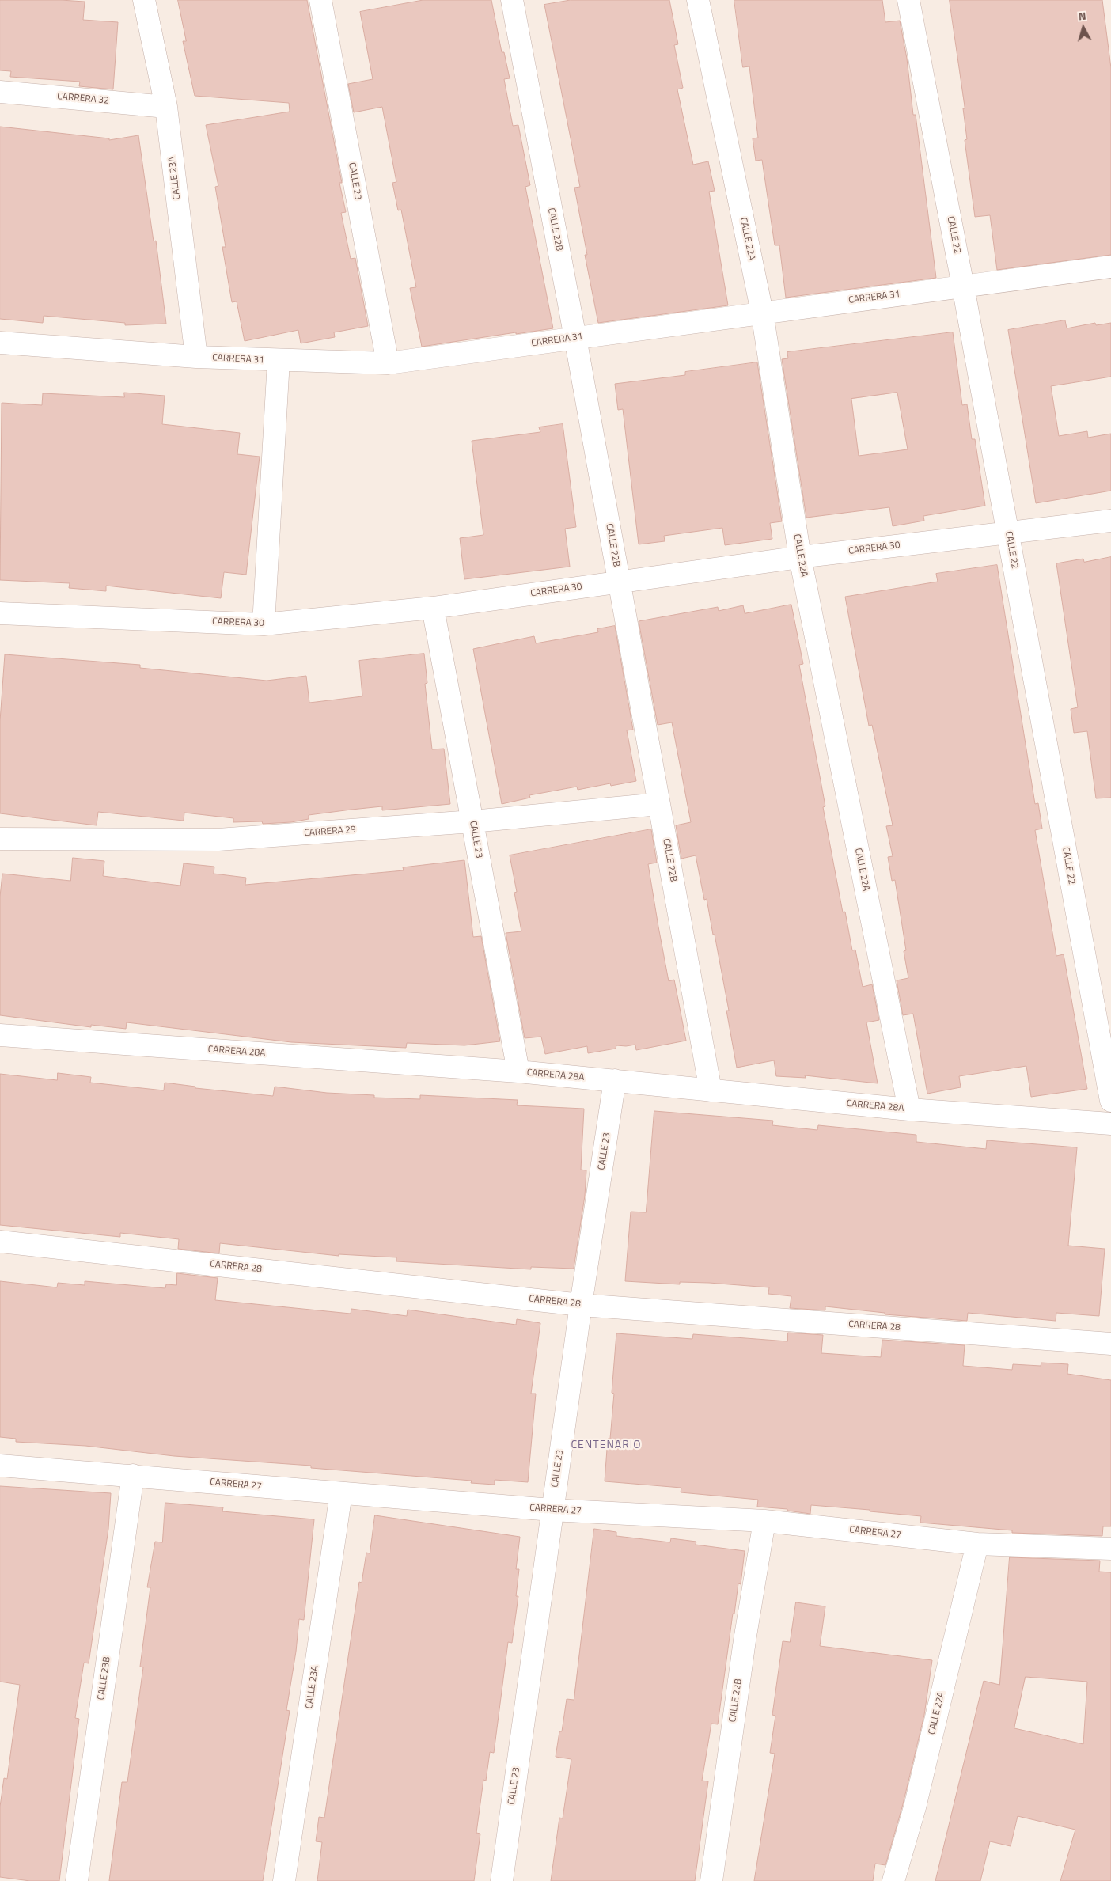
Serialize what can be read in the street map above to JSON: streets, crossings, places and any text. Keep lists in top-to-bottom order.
{
  "streets": {
    "street": [
      "CARRERA 32",
      "CALLE 23A",
      "CALLE 23",
      "CALLE 22B",
      "CALLE 22",
      "CALLE 22A",
      "CARRERA 31",
      "CARRERA 30",
      "CARRERA 29",
      "CARRERA 28A",
      "CARRERA 28",
      "CARRERA 27",
      "CALLE 23B"
    ]
  },
  "crossings": [
    ["CARRERA 32", "CALLE 23A"],
    ["CALLE 23A", "CARRERA 31"],
    ["CALLE 23A", "CARRERA 27"],
    ["CALLE 23", "CARRERA 31"],
    ["CALLE 23", "CARRERA 30"],
    ["CALLE 23", "CARRERA 29"],
    ["CALLE 23", "CARRERA 28A"],
    ["CALLE 23", "CARRERA 28"],
    ["CALLE 23", "CARRERA 27"],
    ["CALLE 22B", "CARRERA 31"],
    ["CALLE 22B", "CARRERA 30"],
    ["CALLE 22B", "CARRERA 29"],
    ["CALLE 22B", "CARRERA 28A"],
    ["CALLE 22B", "CARRERA 27"],
    ["CALLE 22", "CARRERA 31"],
    ["CALLE 22", "CARRERA 30"],
    ["CALLE 22A", "CARRERA 31"],
    ["CALLE 22A", "CARRERA 30"],
    ["CALLE 22A", "CARRERA 28A"],
    ["CALLE 22A", "CARRERA 27"],
    ["CARRERA 27", "CALLE 23B"]
  ],
  "districts": ["CENTENARIO"],
  "north": "top"
}
